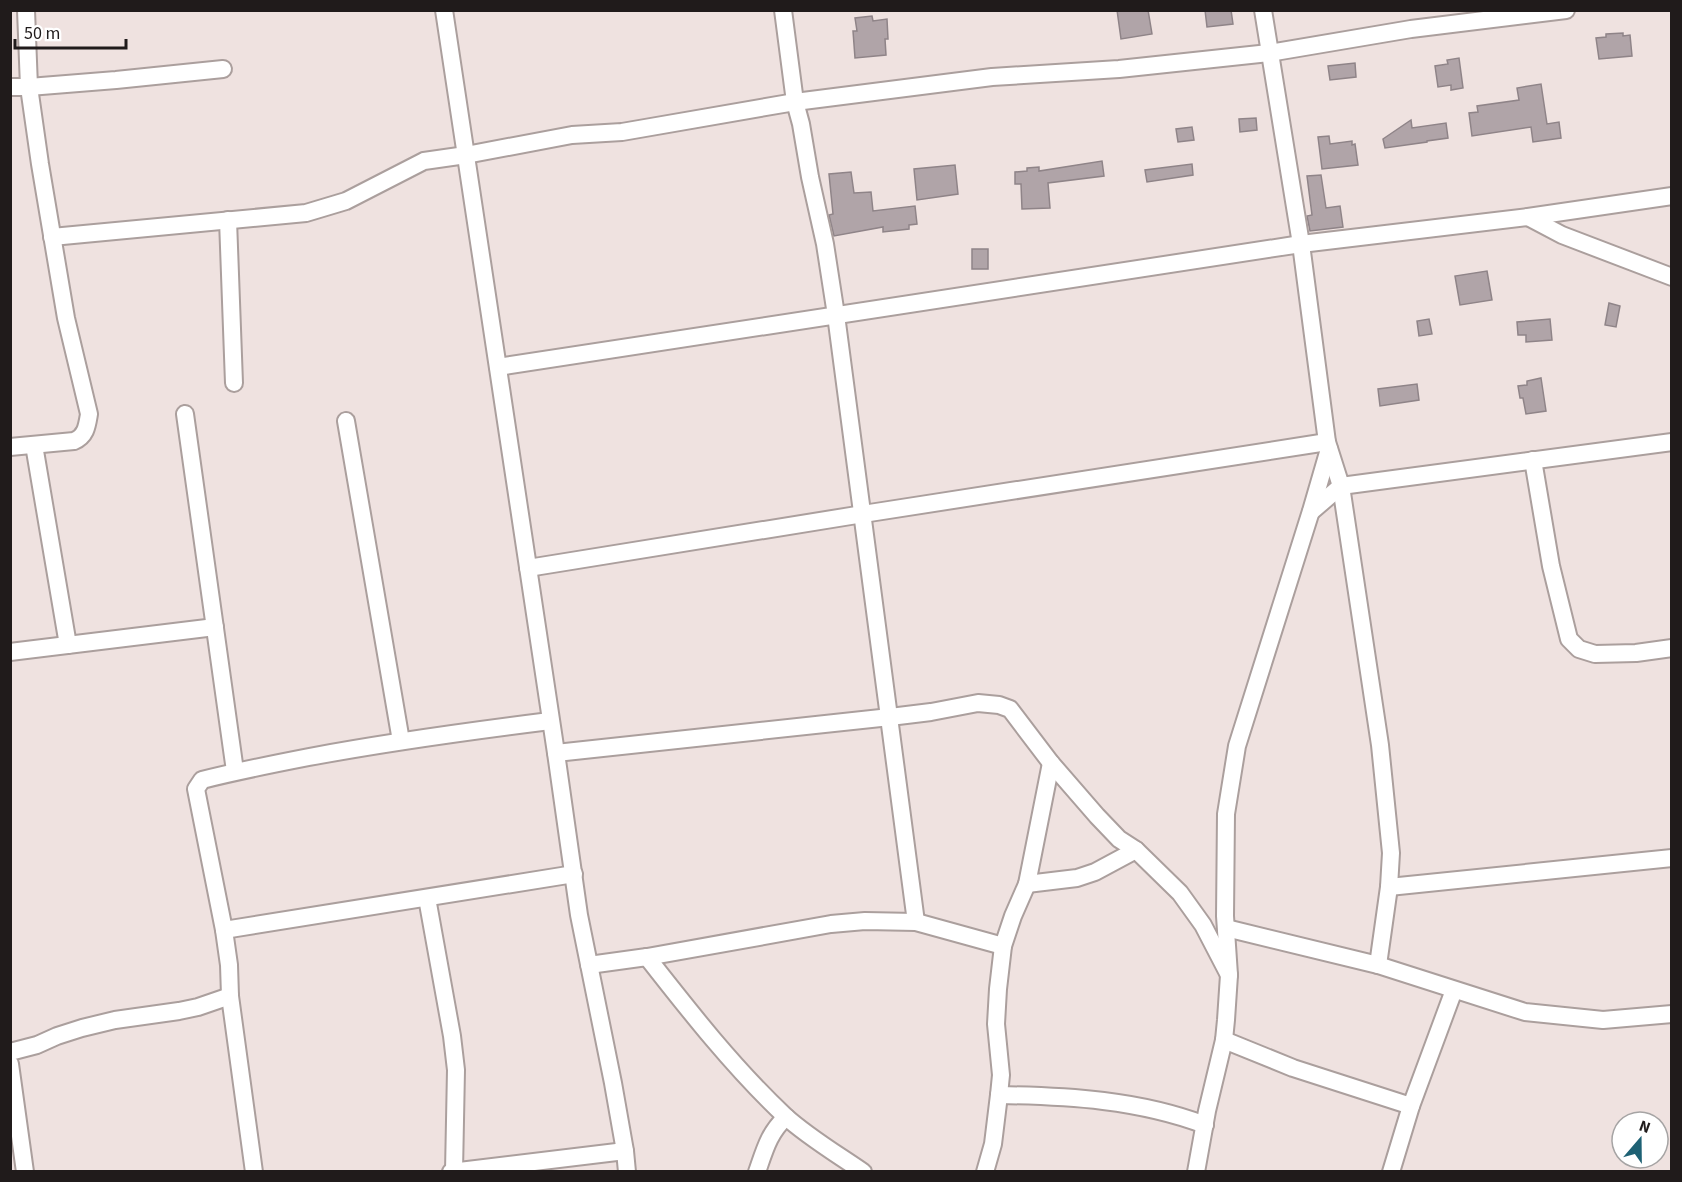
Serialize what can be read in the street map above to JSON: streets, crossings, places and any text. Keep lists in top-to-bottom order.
{
  "scale_bar": "50 m",
  "north": "top"
}
